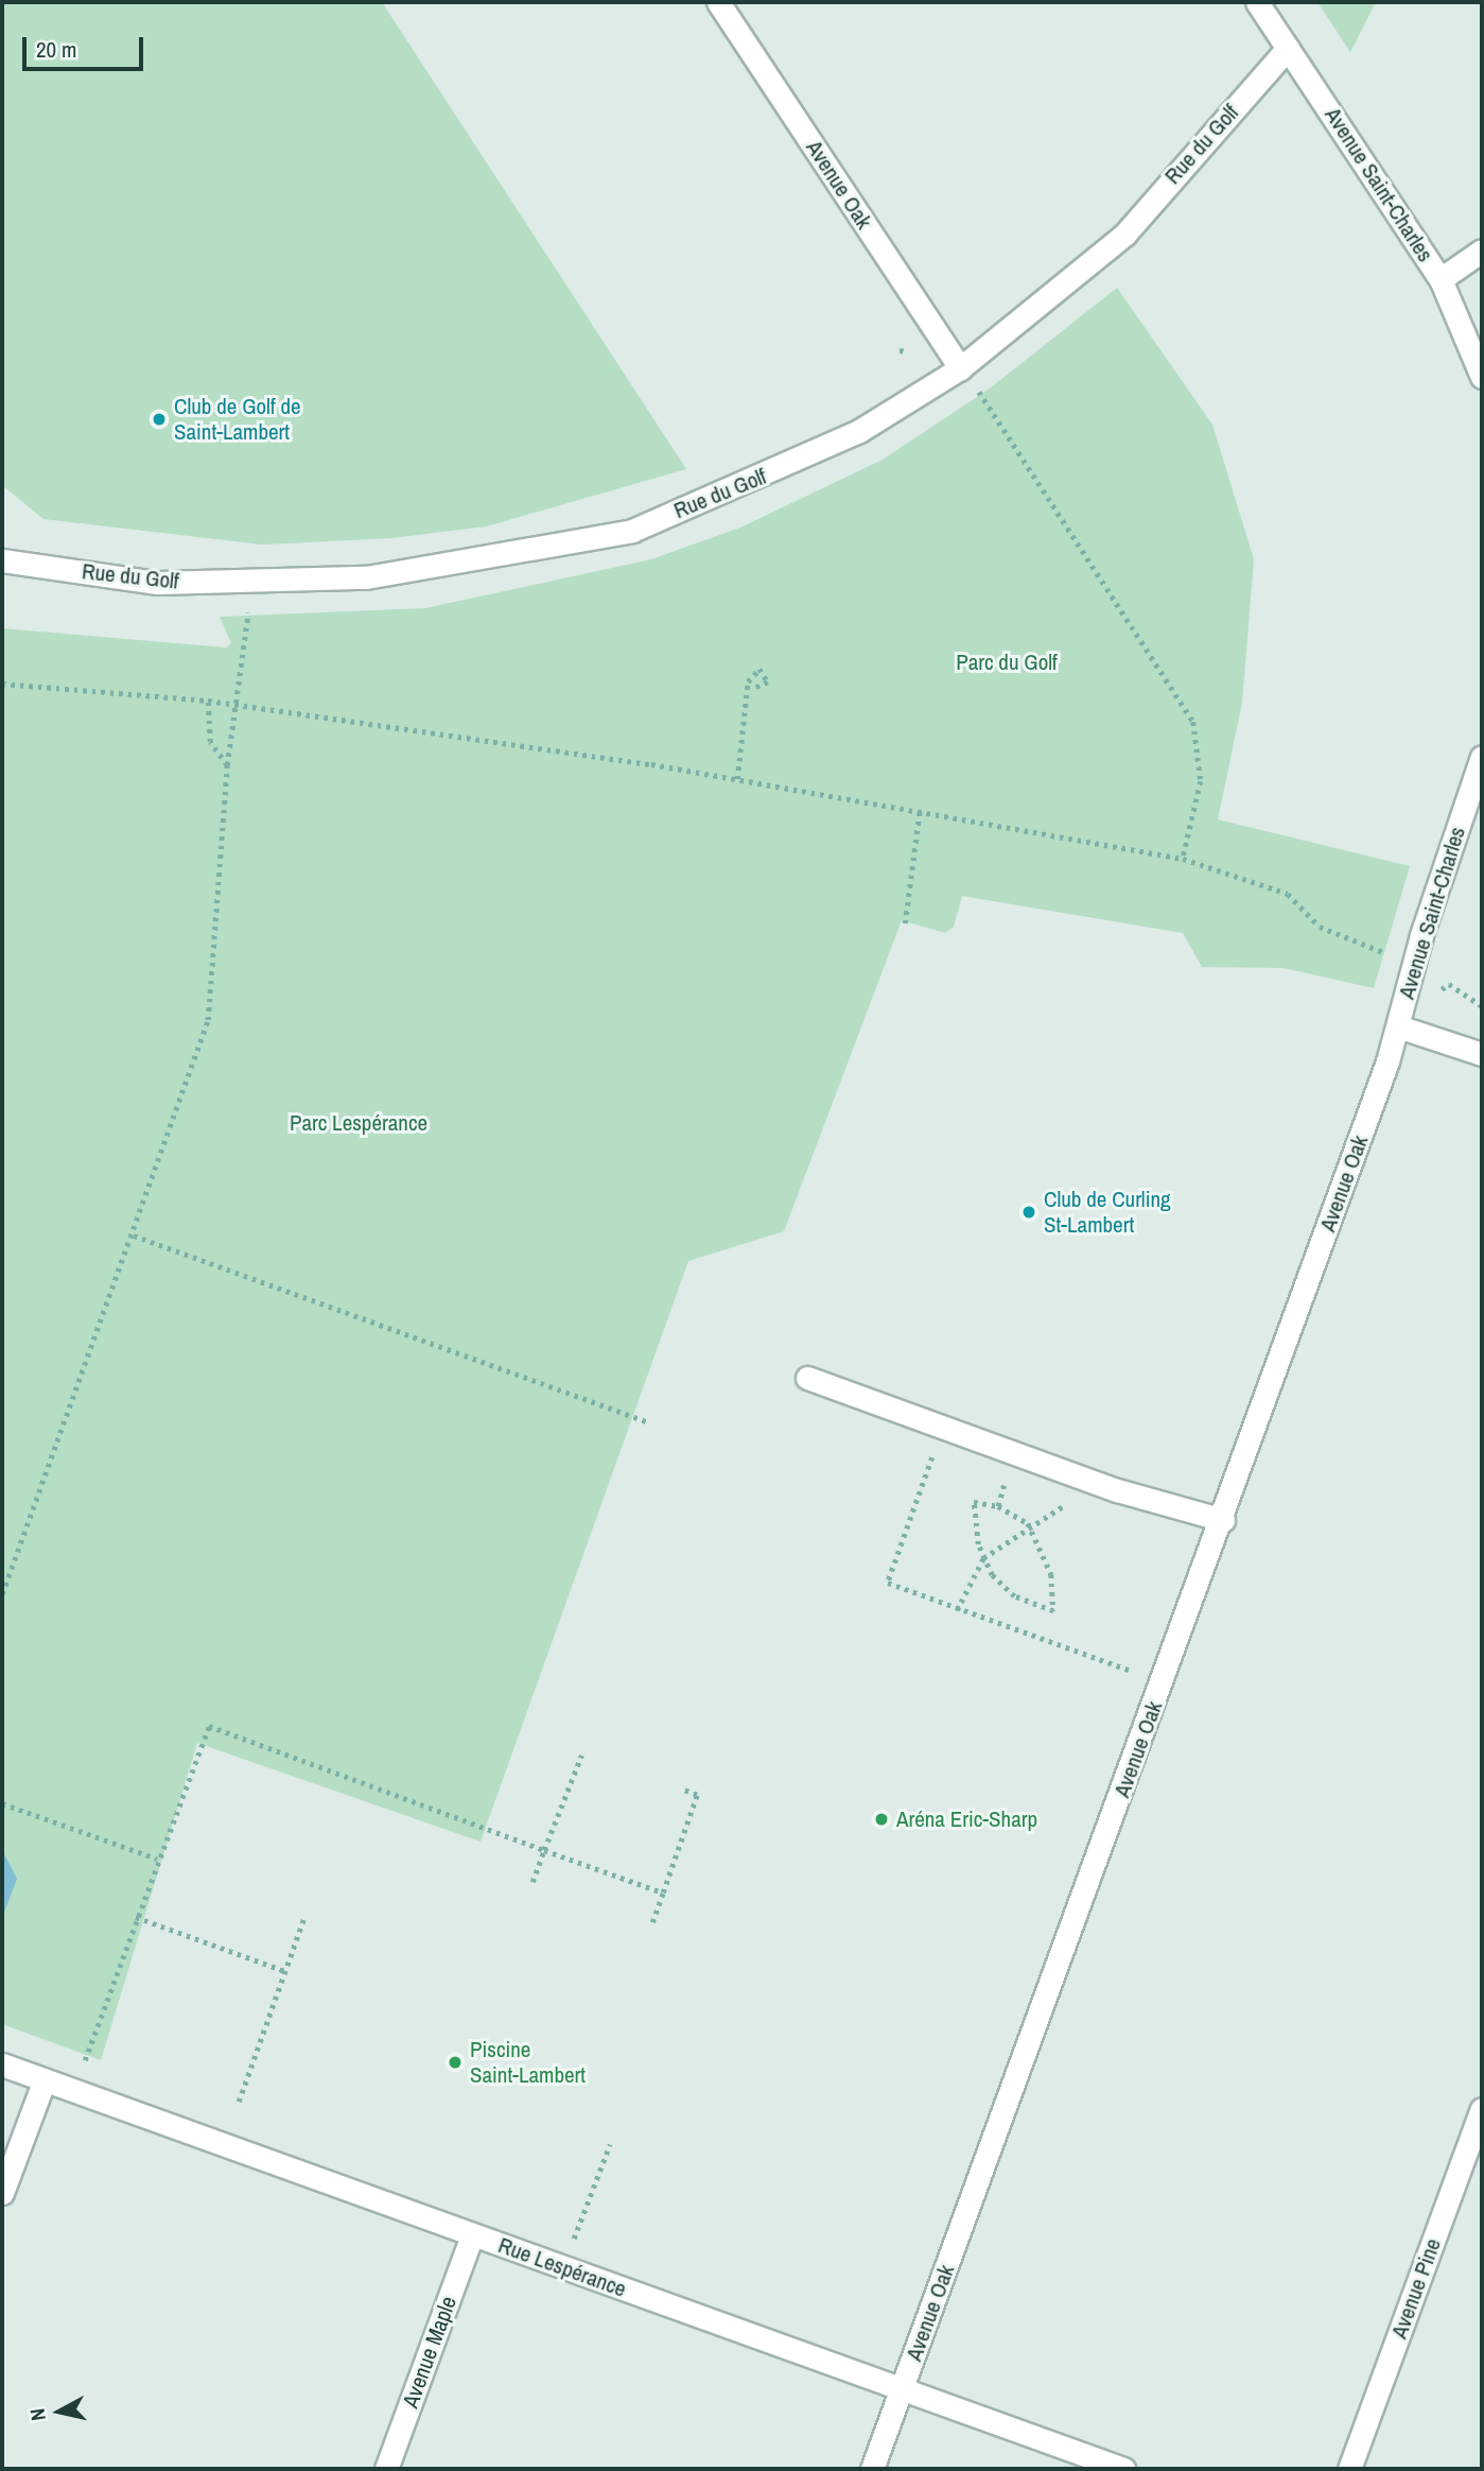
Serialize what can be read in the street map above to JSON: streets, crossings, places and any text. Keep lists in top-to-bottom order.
{
  "streets": {
    "street": [
      "Rue du Golf",
      "Avenue Oak",
      "Avenue Saint-Charles",
      "Rue Lespérance",
      "Avenue Pine",
      "Avenue Maple"
    ]
  },
  "crossings": [
    ["Rue du Golf", "Avenue Oak"],
    ["Rue du Golf", "Avenue Saint-Charles"],
    ["Avenue Oak", "Avenue Saint-Charles"],
    ["Avenue Oak", "Rue Lespérance"],
    ["Rue Lespérance", "Avenue Maple"]
  ],
  "parks": ["Parc du Golf", "Parc Lespérance"],
  "places": [
    "Club de Golf de Saint-Lambert",
    "Club de Curling St-Lambert",
    "Aréna Eric-Sharp",
    "Piscine Saint-Lambert"
  ],
  "scale_bar": "20 m",
  "north": "left"
}
